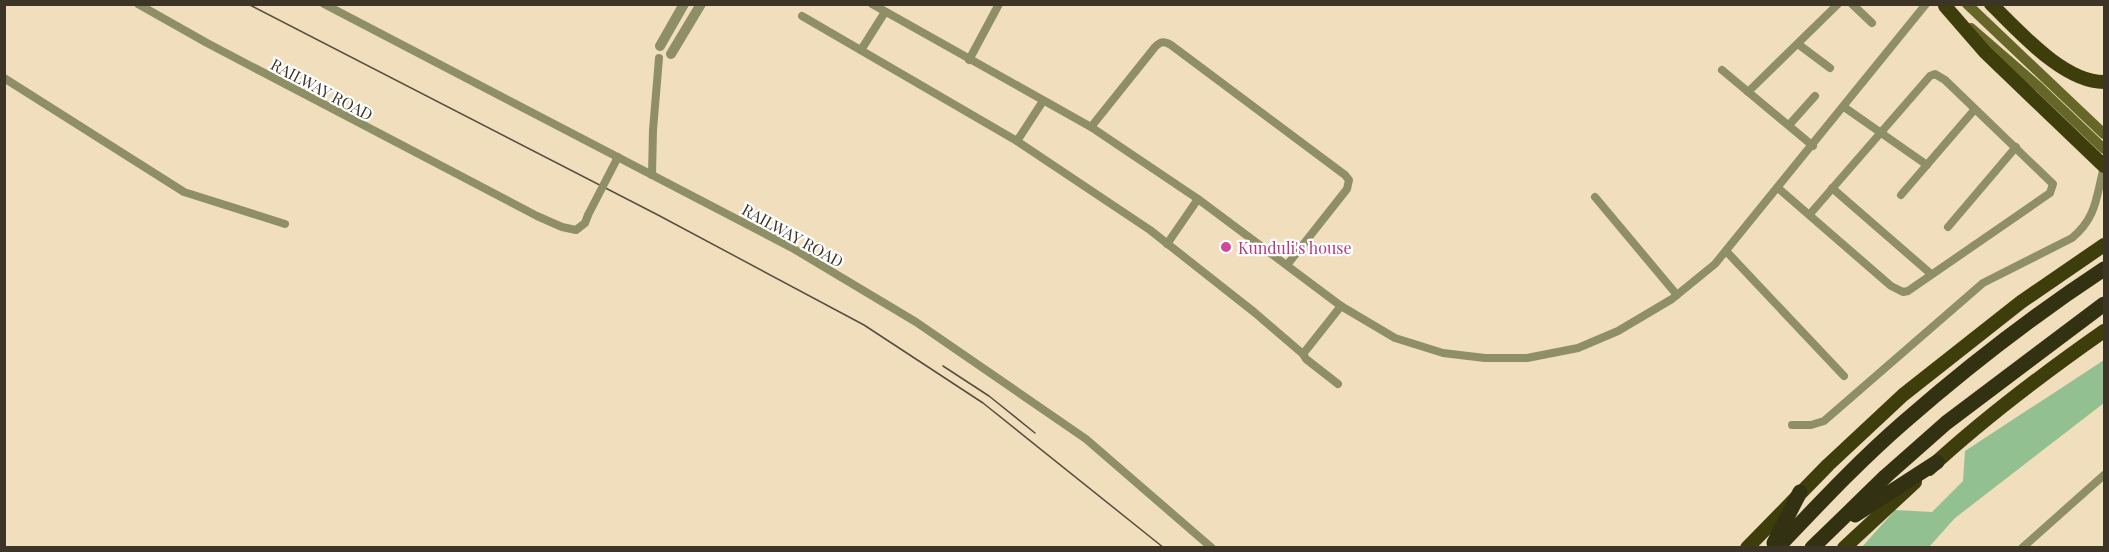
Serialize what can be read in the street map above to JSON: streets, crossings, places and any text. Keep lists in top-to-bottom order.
{
  "streets": {
    "street": ["RAILWAY ROAD"]
  },
  "places": ["Kunduli's house"]
}
